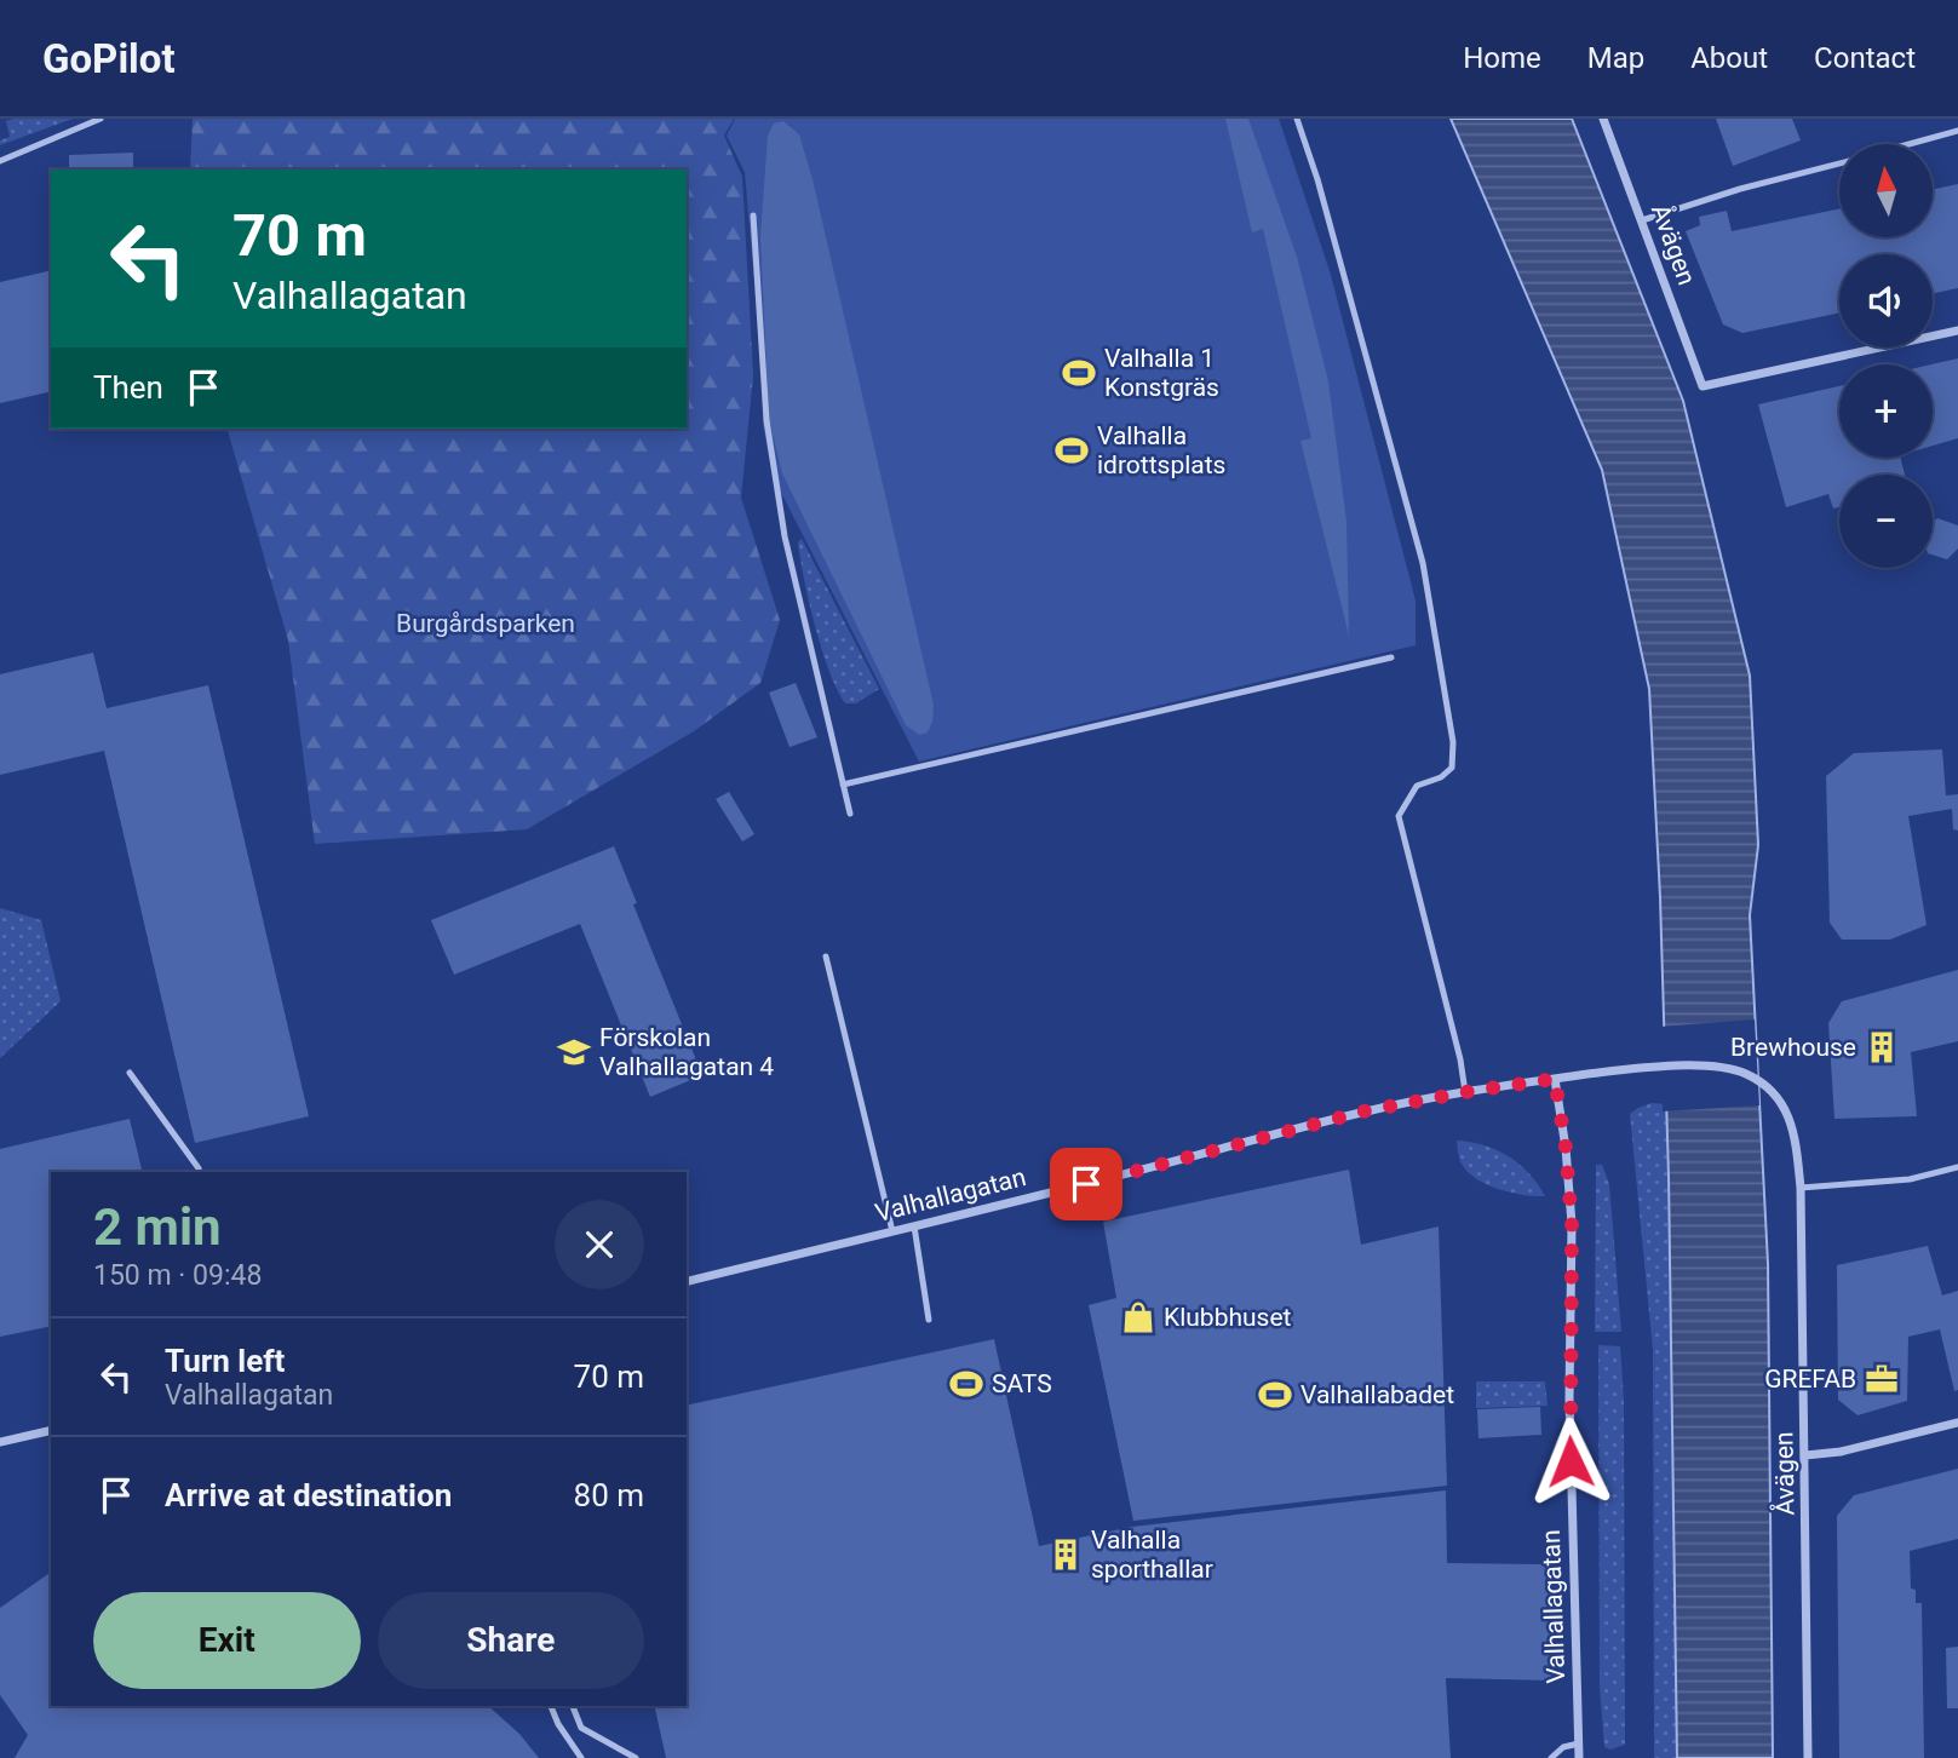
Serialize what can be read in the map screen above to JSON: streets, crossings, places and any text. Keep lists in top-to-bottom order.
{
  "streets": {
    "street": ["Åvägen", "Valhallagatan"]
  },
  "crossings": [
    ["Åvägen", "Valhallagatan"]
  ],
  "parks": ["Burgårdsparken"],
  "places": {
    "sports": [
      "Valhalla 1 Konstgräs",
      "Valhalla idrottsplats",
      "SATS",
      "Valhallabadet"
    ],
    "building": ["Brewhouse", "Valhalla sporthallar"],
    "school or university": ["Förskolan Valhallagatan 4"],
    "shop": ["Klubbhuset"],
    "office": ["GREFAB"]
  },
  "north": "top",
  "page": {
    "header": "GoPilot",
    "nav": [
      "Home",
      "Map",
      "About",
      "Contact"
    ],
    "map_buttons": ["+", "−"],
    "turn": ["70 m", "Valhallagatan"],
    "then": "Then",
    "heading": ["2 min", "150 m · 09:48"],
    "list": [
      {
        "name": "Turn left",
        "note": "Valhallagatan",
        "value": "70 m"
      },
      {
        "name": "Arrive at destination",
        "value": "80 m"
      }
    ],
    "buttons": ["Exit", "Share"]
  }
}
